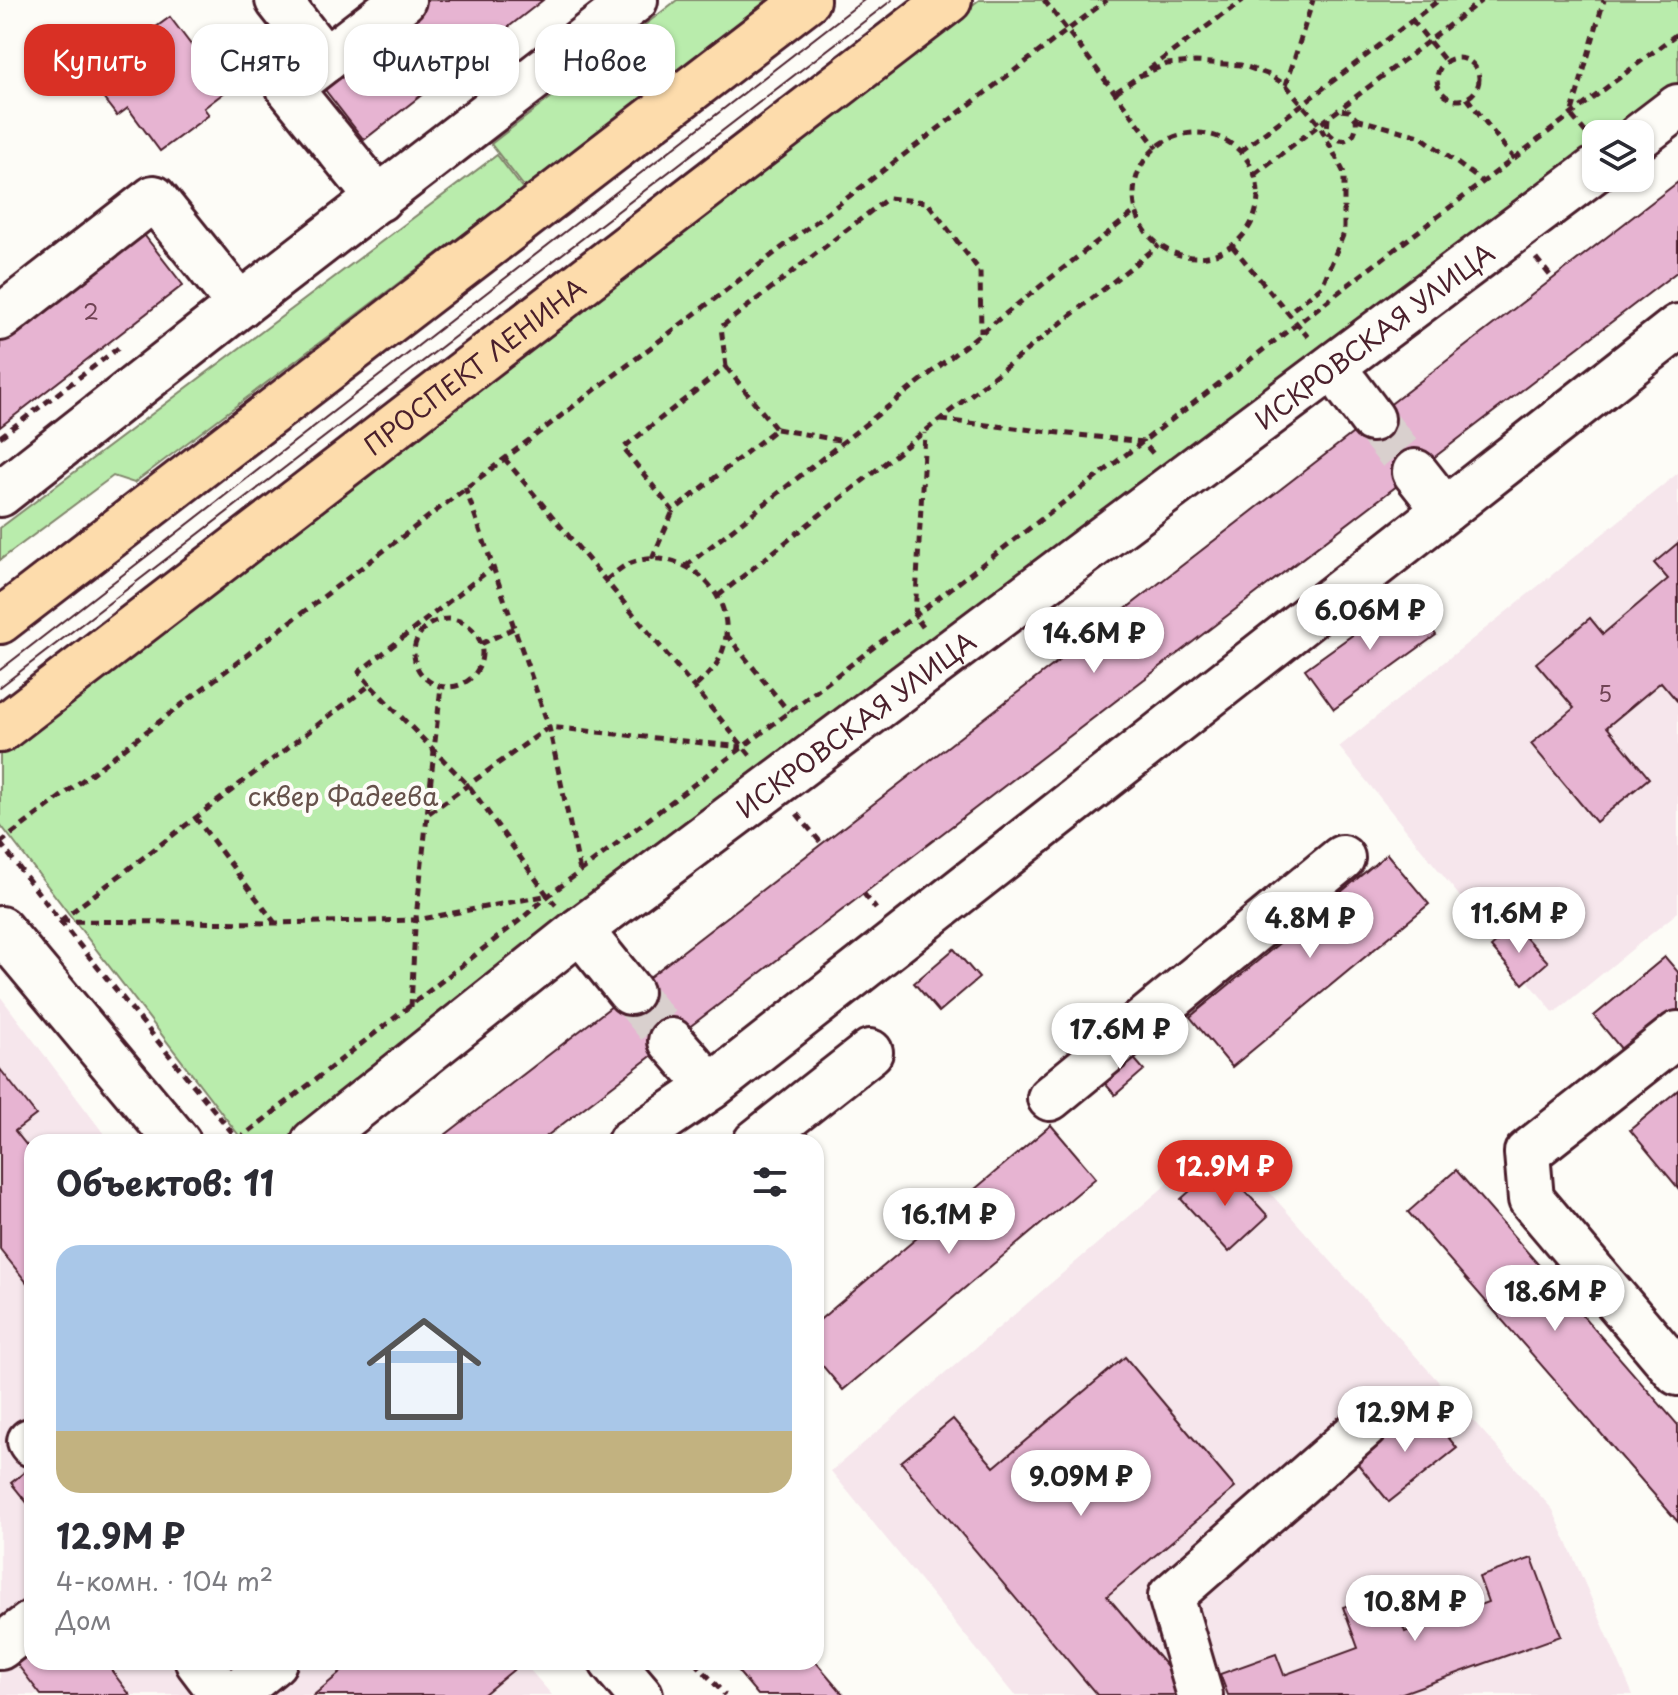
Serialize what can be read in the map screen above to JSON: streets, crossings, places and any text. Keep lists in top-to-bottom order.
{
  "streets": {
    "main road": ["ПРОСПЕКТ ЛЕНИНА"],
    "street": ["ИСКРОВСКАЯ УЛИЦА"]
  },
  "parks": ["сквер Фадеева"],
  "house_numbers": ["2", "5"],
  "page": {
    "chip": [
      "Купить",
      "Снять",
      "Фильтры",
      "Новое"
    ],
    "price": [
      "6.06M ₽",
      "14.6M ₽",
      "11.6M ₽",
      "4.8M ₽",
      "17.6M ₽",
      "12.9M ₽",
      "16.1M ₽",
      "18.6M ₽",
      "12.9M ₽",
      "9.09M ₽",
      "10.8M ₽"
    ],
    "heading": "Объектов: 11",
    "list": [
      {
        "name": "12.9M ₽",
        "note": "4-комн. · 104 m² · Дом"
      }
    ]
  }
}
